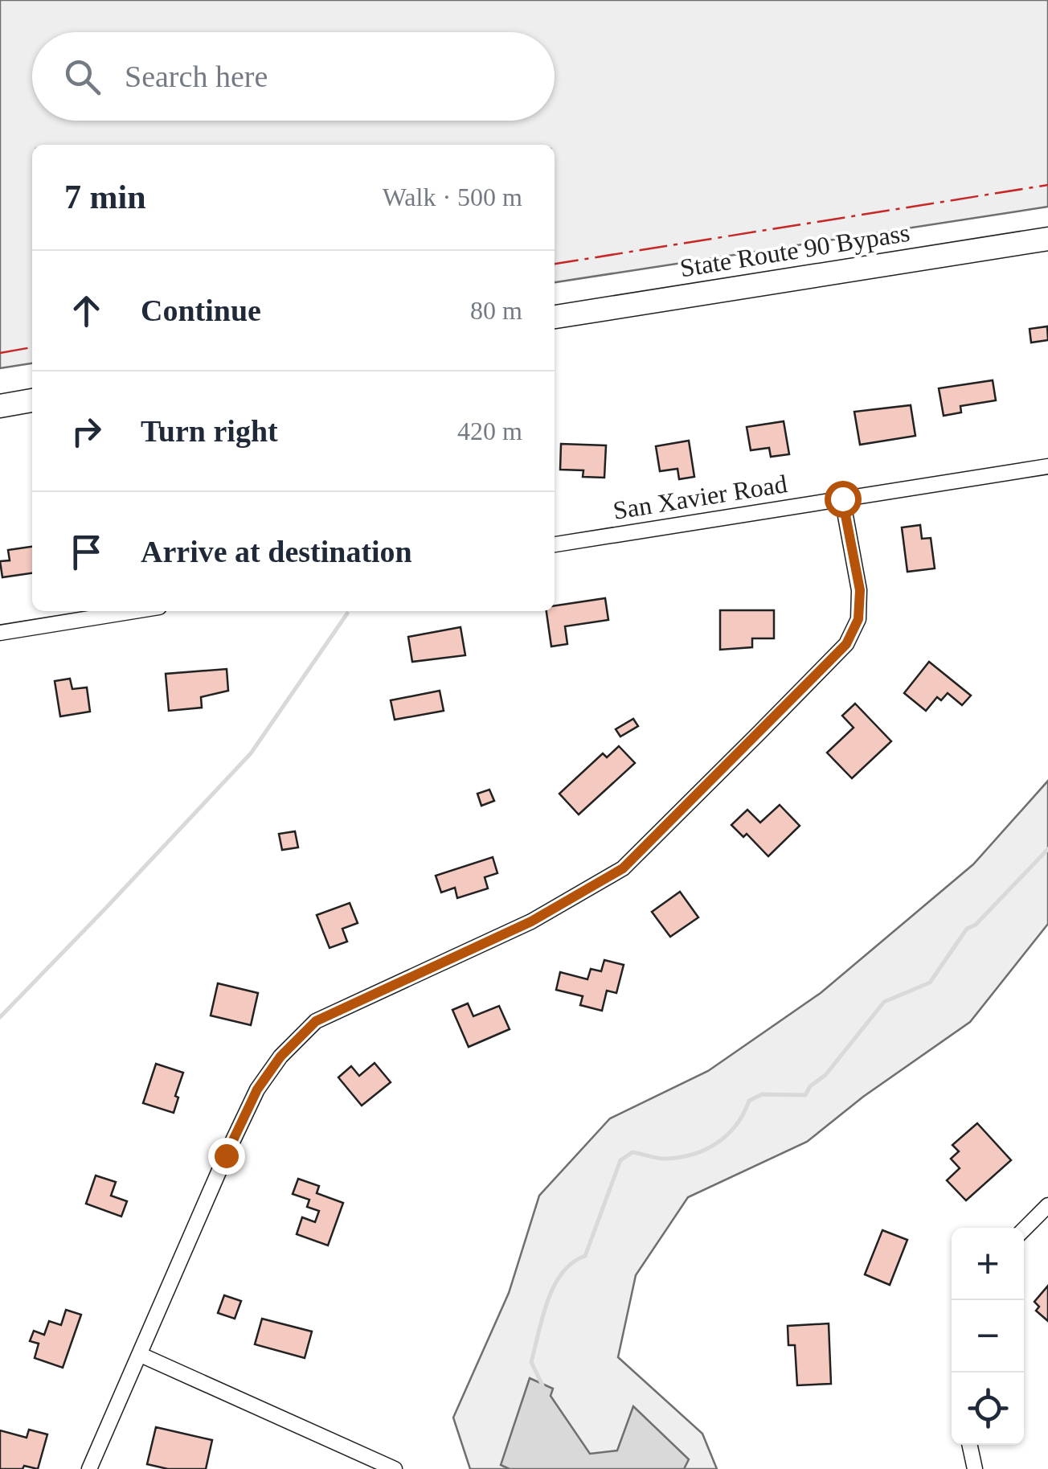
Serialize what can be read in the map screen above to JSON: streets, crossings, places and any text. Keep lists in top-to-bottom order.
{
  "streets": {
    "highway": ["State Route 90 Bypass"],
    "street": ["San Xavier Road"]
  },
  "page": {
    "search": "Search here",
    "heading": ["7 min", "Walk · 500 m"],
    "list": [
      ["Continue", "80 m"],
      ["Turn right", "420 m"],
      "Arrive at destination"
    ],
    "map_buttons": ["+", "−"]
  }
}
